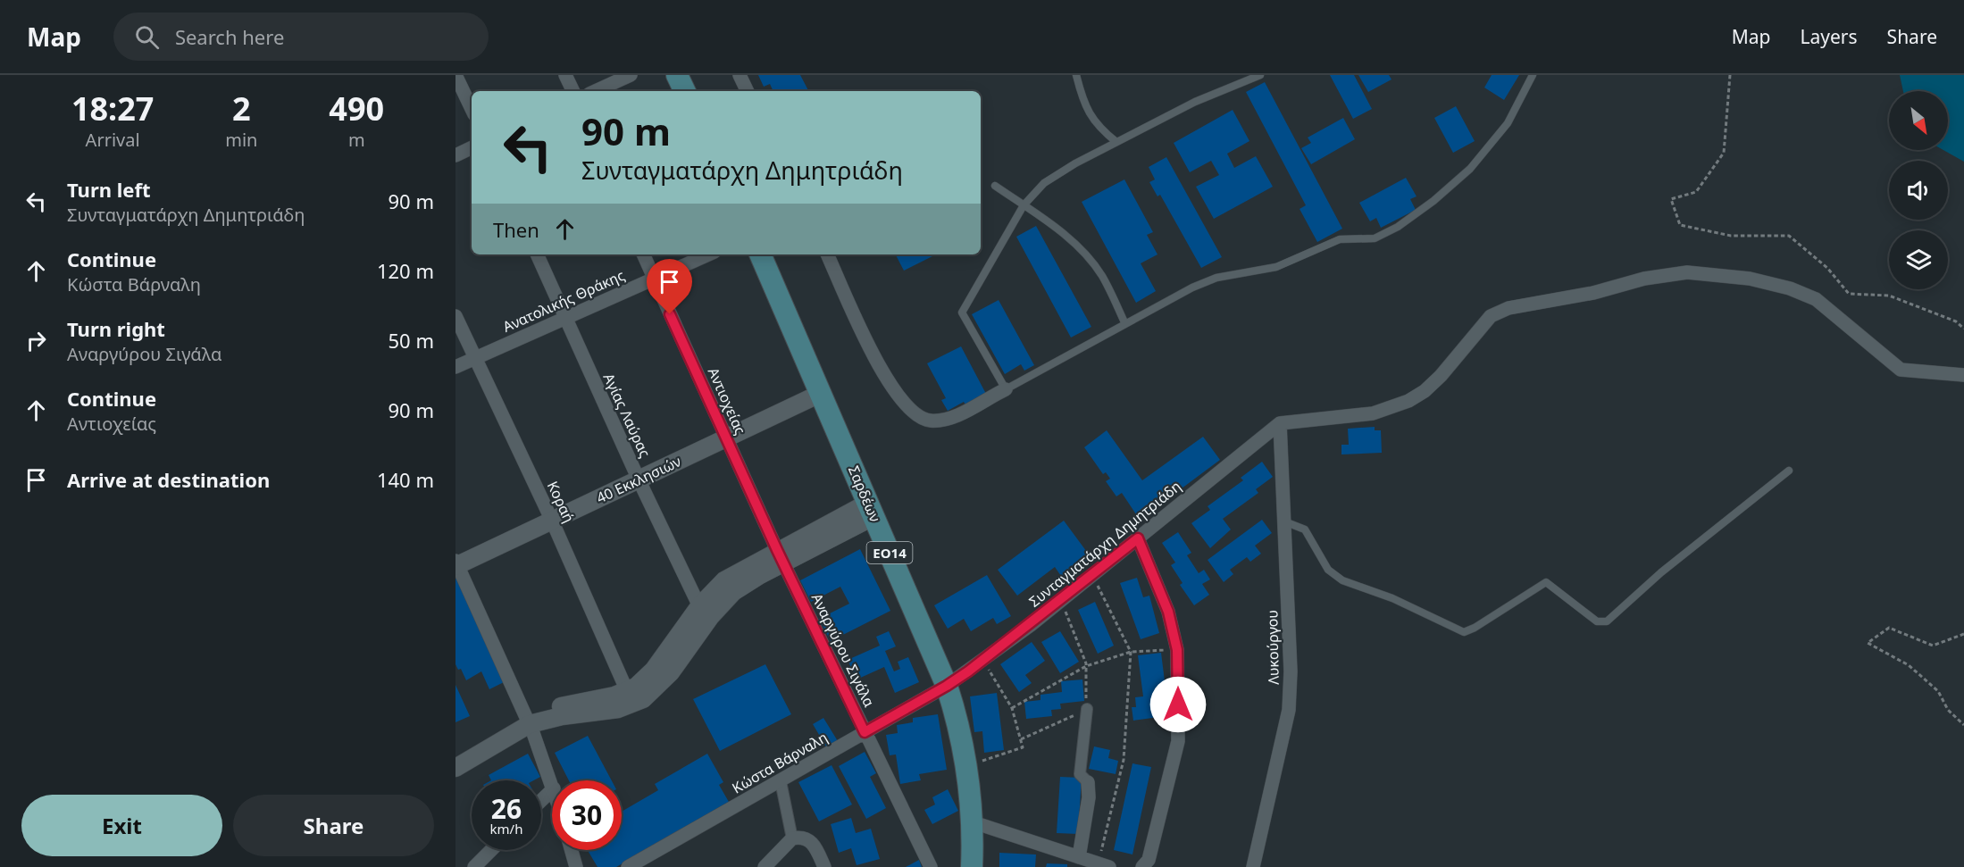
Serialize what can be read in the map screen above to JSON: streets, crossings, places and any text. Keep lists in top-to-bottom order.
{
  "streets": {
    "main road": ["Σαρδέων", "ΕΟ14"],
    "street": [
      "Ανατολικής Θράκης",
      "Αντιοχείας",
      "Αγίας Λαύρας",
      "40 Εκκλησιών",
      "Κοραή",
      "Συνταγματάρχη Δημητριάδη",
      "Λυκούργου",
      "Αναργύρου Σιγάλα",
      "Κώστα Βάρναλη"
    ]
  },
  "crossings": [
    ["Ανατολικής Θράκης", "Αντιοχείας"],
    ["Ανατολικής Θράκης", "Αγίας Λαύρας"],
    ["Ανατολικής Θράκης", "Κοραή"],
    ["Αντιοχείας", "40 Εκκλησιών"],
    ["Αντιοχείας", "Αναργύρου Σιγάλα"],
    ["Αγίας Λαύρας", "40 Εκκλησιών"],
    ["40 Εκκλησιών", "Σαρδέων"],
    ["40 Εκκλησιών", "Κοραή"],
    ["Σαρδέων", "Συνταγματάρχη Δημητριάδη"],
    ["Σαρδέων", "Κώστα Βάρναλη"],
    ["Συνταγματάρχη Δημητριάδη", "Λυκούργου"],
    ["Συνταγματάρχη Δημητριάδη", "Κώστα Βάρναλη"],
    ["Αναργύρου Σιγάλα", "Κώστα Βάρναλη"]
  ],
  "north": "bottom right",
  "page": {
    "header": "Map",
    "search": "Search here",
    "nav": ["Map", "Layers", "Share"],
    "eta": [
      "18:27",
      "Arrival",
      "2",
      "min",
      "490",
      "m"
    ],
    "turn": ["90 m", "Συνταγματάρχη Δημητριάδη"],
    "list": [
      {
        "name": "Turn left",
        "note": "Συνταγματάρχη Δημητριάδη",
        "value": "90 m"
      },
      {
        "name": "Continue",
        "note": "Κώστα Βάρναλη",
        "value": "120 m"
      },
      {
        "name": "Turn right",
        "note": "Αναργύρου Σιγάλα",
        "value": "50 m"
      },
      {
        "name": "Continue",
        "note": "Αντιοχείας",
        "value": "90 m"
      },
      {
        "name": "Arrive at destination",
        "value": "140 m"
      }
    ],
    "then": "Then",
    "speed": "26 km/h",
    "limit": "30",
    "buttons": ["Exit", "Share"]
  }
}
